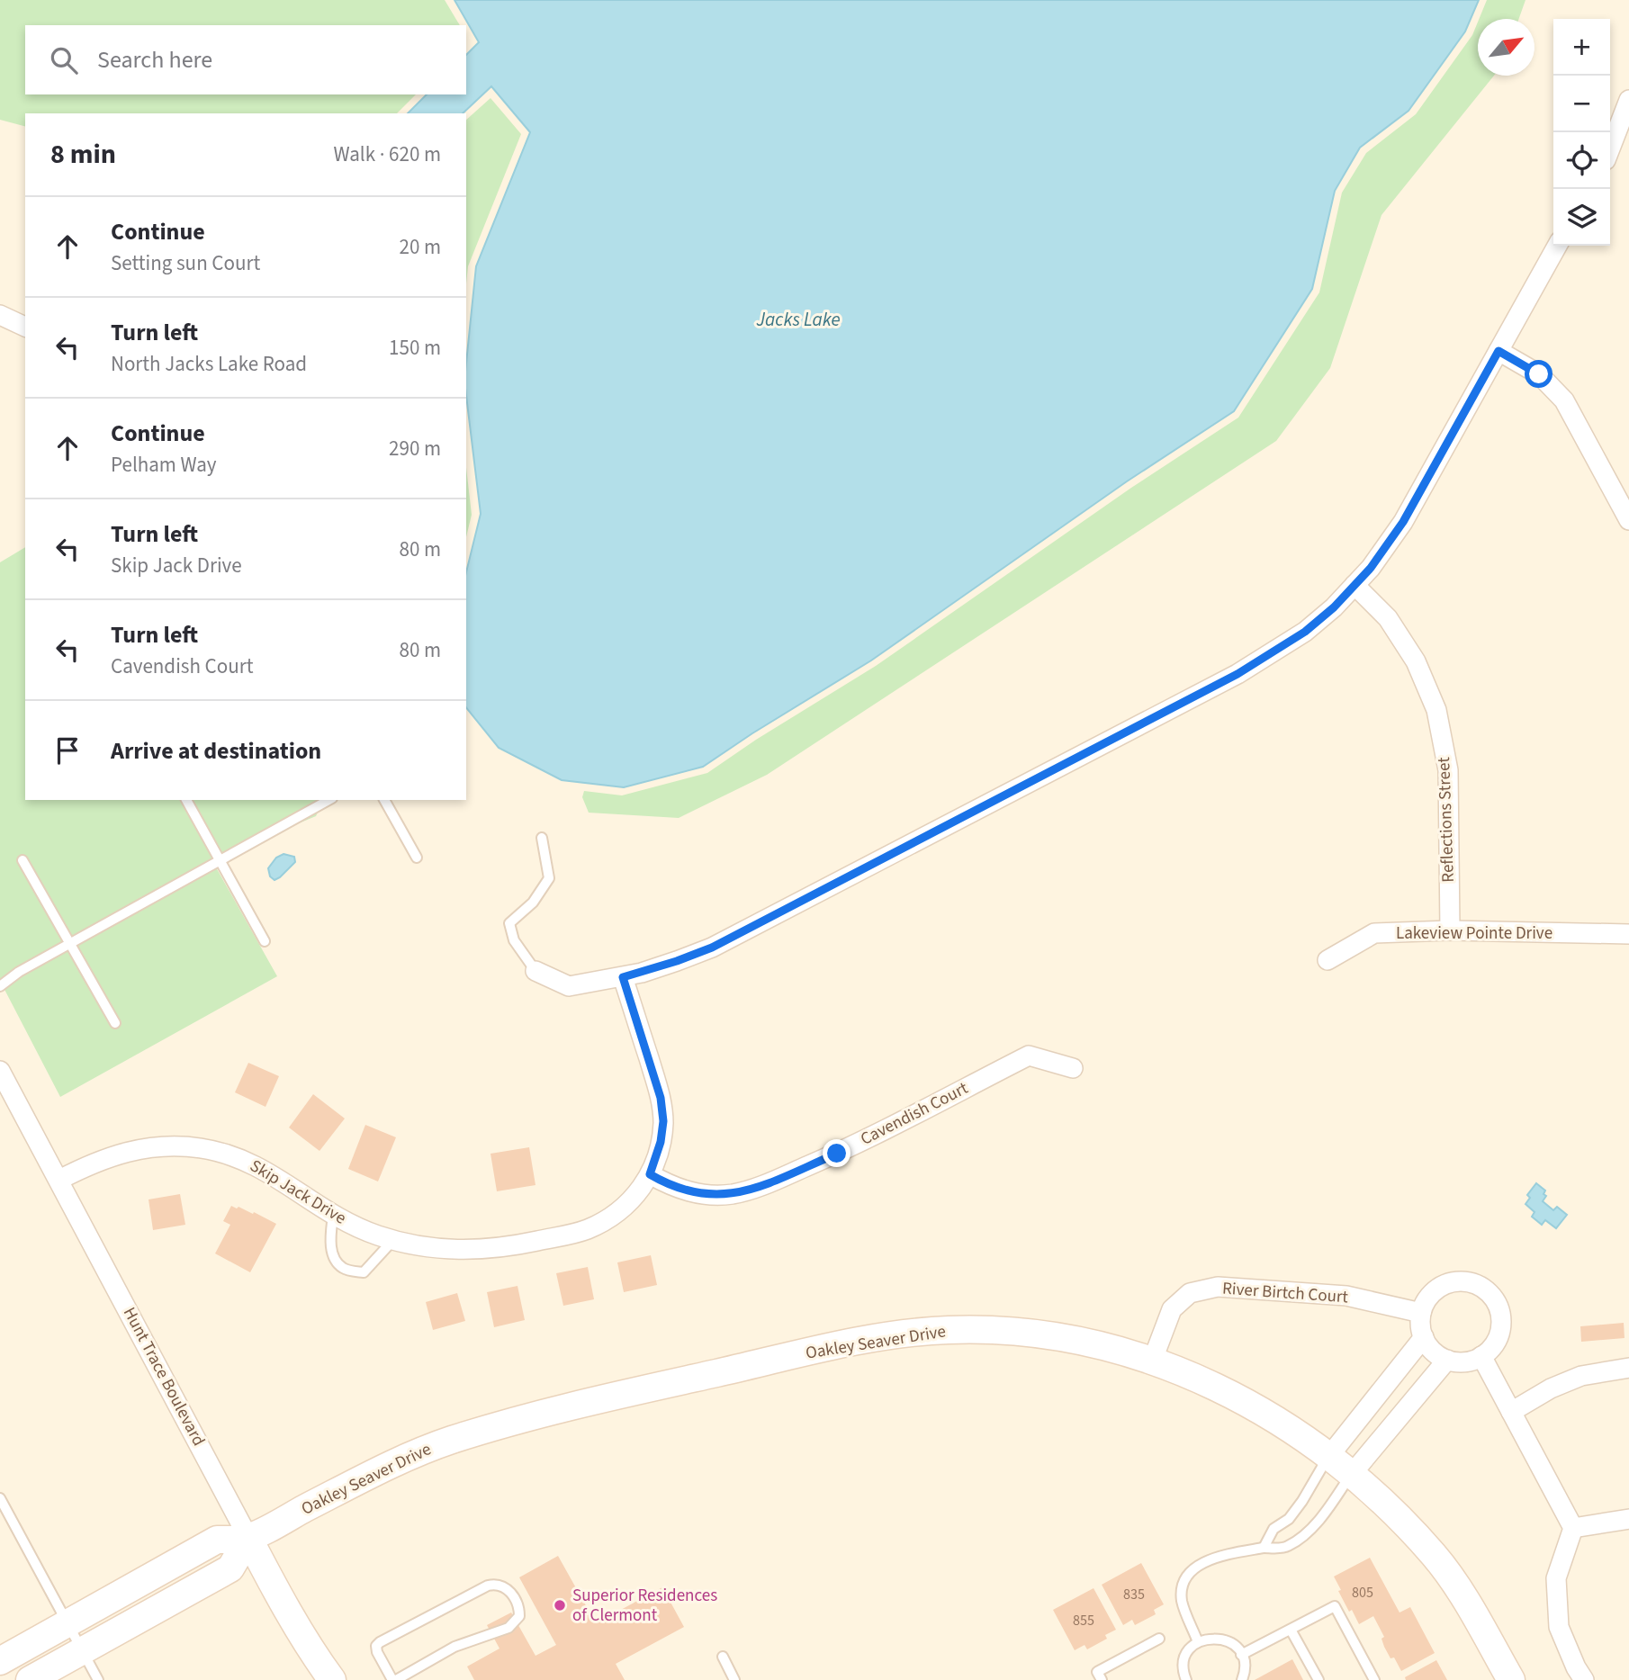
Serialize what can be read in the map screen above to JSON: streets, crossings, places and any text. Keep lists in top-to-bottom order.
{
  "streets": {
    "street": [
      "Reflections Street",
      "Lakeview Pointe Drive",
      "Cavendish Court",
      "Skip Jack Drive",
      "River Birtch Court",
      "Oakley Seaver Drive",
      "Hunt Trace Boulevard"
    ]
  },
  "crossings": [
    ["Reflections Street", "Lakeview Pointe Drive"],
    ["Cavendish Court", "Skip Jack Drive"],
    ["Skip Jack Drive", "Hunt Trace Boulevard"],
    ["River Birtch Court", "Oakley Seaver Drive"],
    ["Oakley Seaver Drive", "Hunt Trace Boulevard"]
  ],
  "water": ["Jacks Lake"],
  "places": ["Superior Residences of Clermont"],
  "house_numbers": ["805", "835", "855"],
  "north": "top right",
  "page": {
    "map_buttons": ["+", "−"],
    "search": "Search here",
    "heading": ["8 min", "Walk · 620 m"],
    "list": [
      ["Continue", "Setting sun Court", "20 m"],
      ["Turn left", "North Jacks Lake Road", "150 m"],
      ["Continue", "Pelham Way", "290 m"],
      ["Turn left", "Skip Jack Drive", "80 m"],
      ["Turn left", "Cavendish Court", "80 m"],
      "Arrive at destination"
    ]
  }
}
